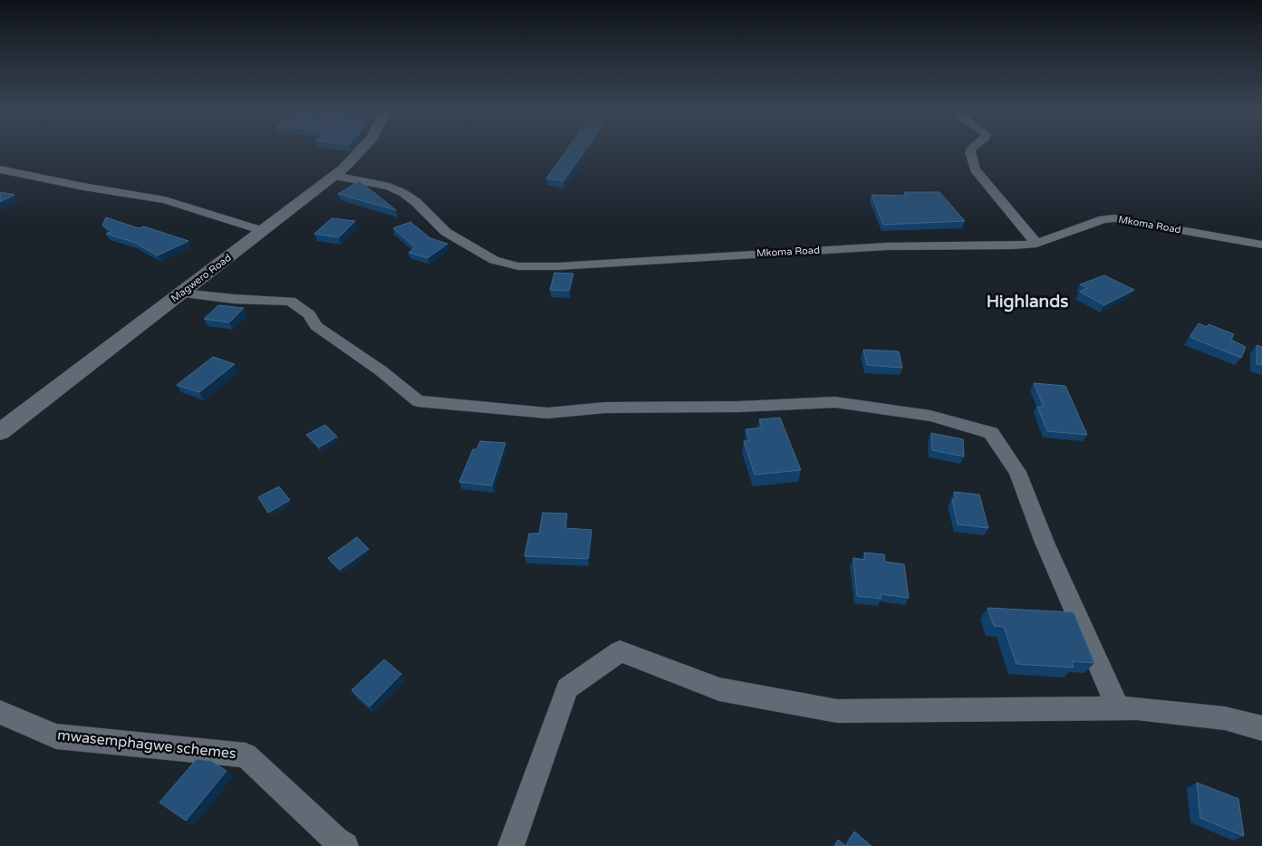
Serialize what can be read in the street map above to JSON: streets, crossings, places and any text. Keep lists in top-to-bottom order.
{
  "streets": {
    "street": ["Mkoma Road", "Magwero Road", "mwasemphagwe schemes"]
  },
  "crossings": [
    ["Mkoma Road", "Magwero Road"]
  ],
  "districts": ["Highlands"]
}
